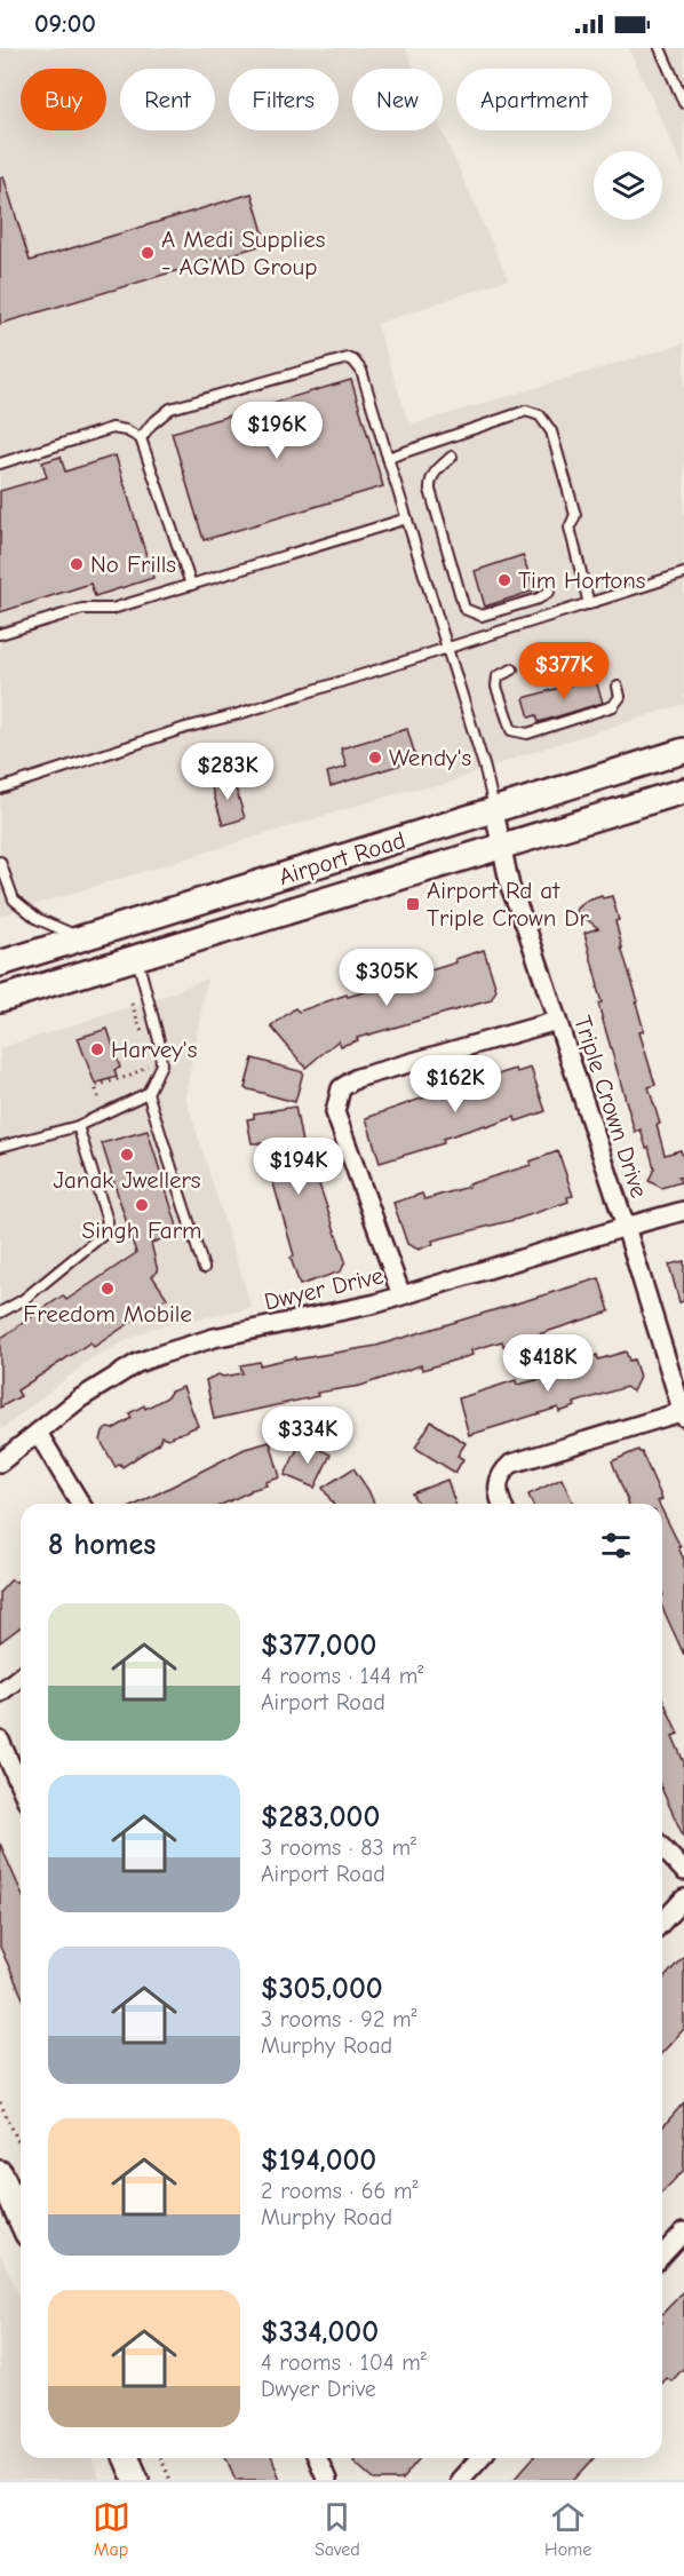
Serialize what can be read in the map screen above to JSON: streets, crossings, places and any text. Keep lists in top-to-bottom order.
{
  "streets": {
    "main road": ["Airport Road"],
    "street": ["Triple Crown Drive", "Dwyer Drive"]
  },
  "crossings": [
    ["Airport Road", "Triple Crown Drive"],
    ["Triple Crown Drive", "Dwyer Drive"]
  ],
  "places": {
    "other": [
      "A Medi Supplies - AGMD Group",
      "No Frills",
      "Tim Hortons",
      "Wendy's",
      "Harvey's",
      "Janak Jwellers",
      "Singh Farm",
      "Freedom Mobile"
    ],
    "transit": ["Airport Rd at Triple Crown Dr"]
  },
  "page": {
    "status": "09:00",
    "chip": [
      "Buy",
      "Rent",
      "Filters",
      "New",
      "Apartment"
    ],
    "price": [
      "$196K",
      "$377K",
      "$283K",
      "$305K",
      "$162K",
      "$194K",
      "$418K",
      "$334K"
    ],
    "heading": "8 homes",
    "list": [
      {
        "name": "$377,000",
        "note": "4 rooms · 144 m² · Airport Road"
      },
      {
        "name": "$283,000",
        "note": "3 rooms · 83 m² · Airport Road"
      },
      {
        "name": "$305,000",
        "note": "3 rooms · 92 m² · Murphy Road"
      },
      {
        "name": "$194,000",
        "note": "2 rooms · 66 m² · Murphy Road"
      },
      {
        "name": "$334,000",
        "note": "4 rooms · 104 m² · Dwyer Drive"
      }
    ],
    "tabs": ["Map", "Saved", "Home"]
  }
}
